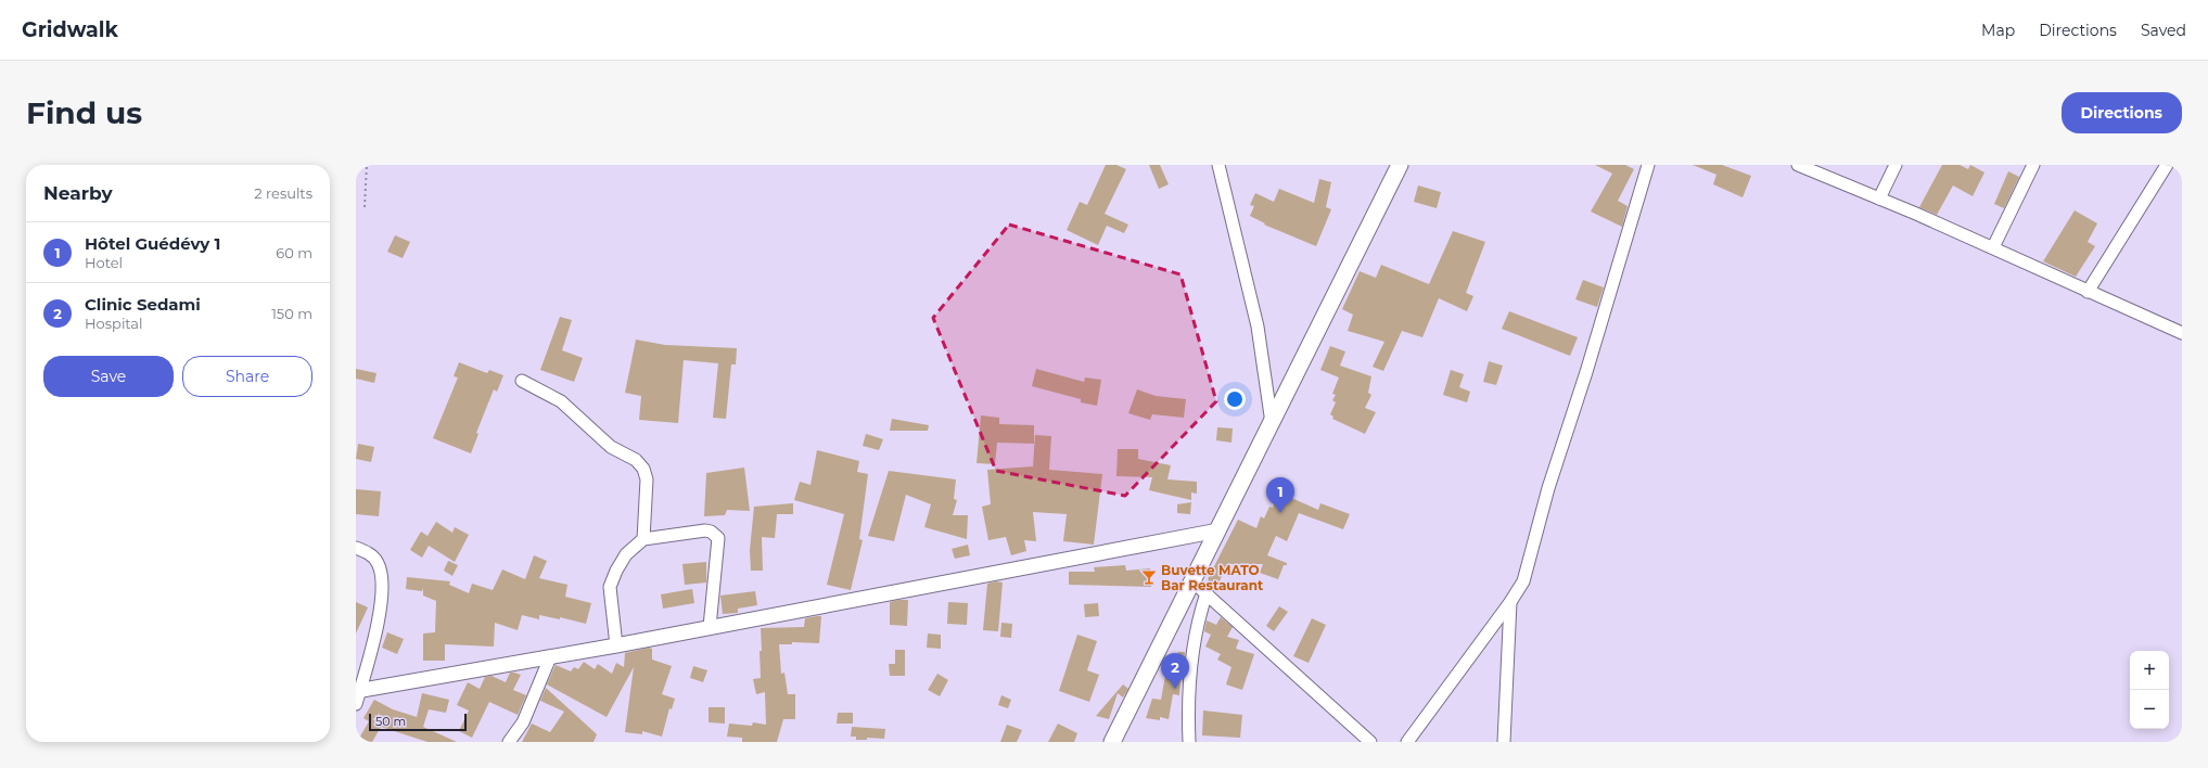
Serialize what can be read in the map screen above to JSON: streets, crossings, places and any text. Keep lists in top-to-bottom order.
{
  "places": {
    "bar": ["Buvette MATO Bar Restaurant"]
  },
  "scale_bar": "50 m",
  "page": {
    "header": "Gridwalk",
    "nav": ["Map", "Directions", "Saved"],
    "buttons": [
      "Directions",
      ["Save", "Share"]
    ],
    "title": "Find us",
    "heading": ["Nearby", "2 results"],
    "list": [
      {
        "mark": "1",
        "name": "Hôtel Guédévy 1",
        "note": "Hotel",
        "value": "60 m"
      },
      {
        "mark": "2",
        "name": "Clinic Sedami",
        "note": "Hospital",
        "value": "150 m"
      }
    ],
    "pins": ["1", "2"],
    "map_buttons": ["+", "−"],
    "scale": "50 m"
  }
}
